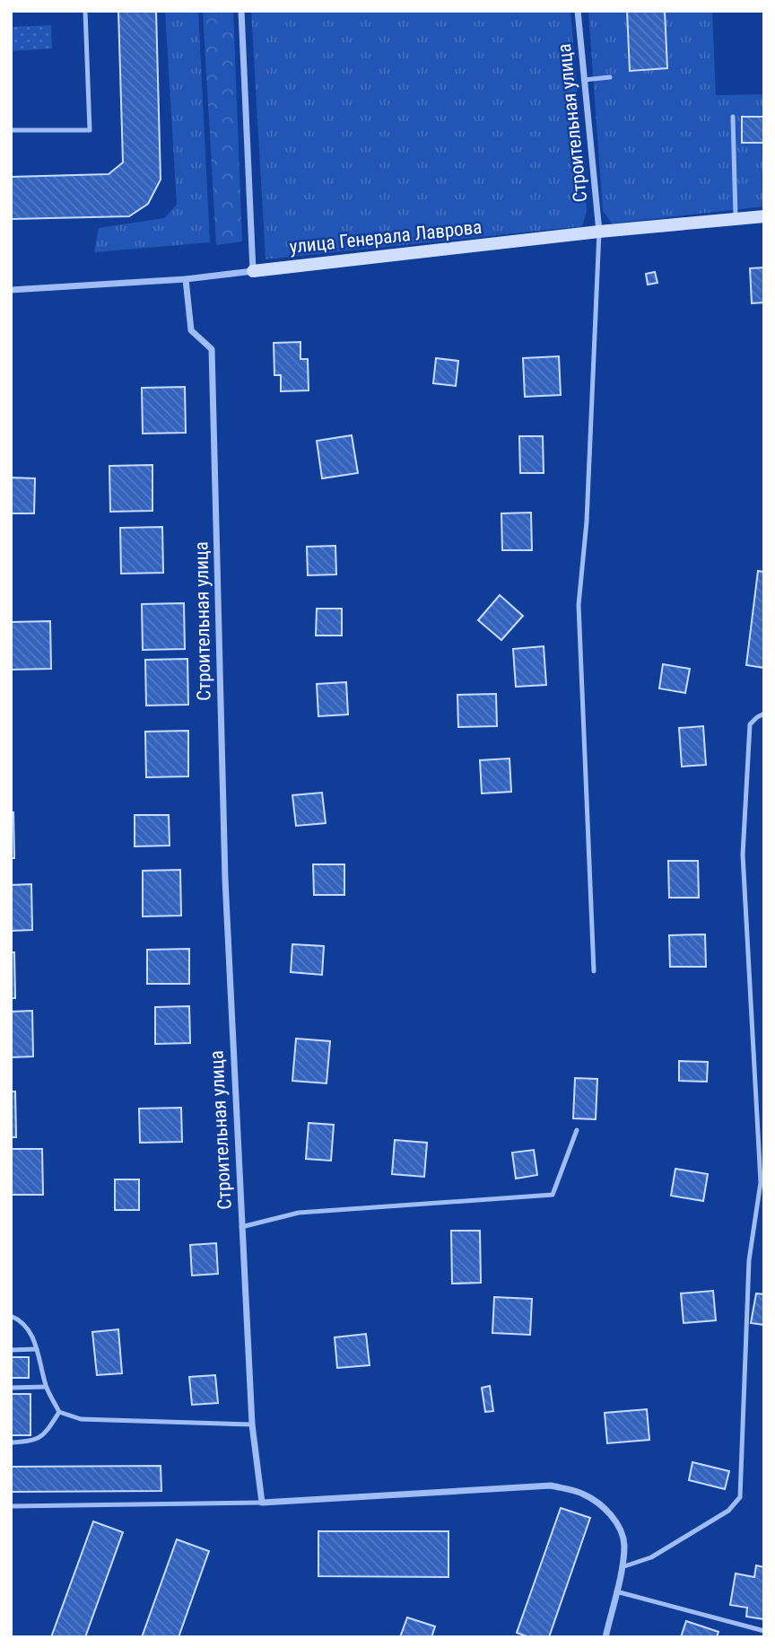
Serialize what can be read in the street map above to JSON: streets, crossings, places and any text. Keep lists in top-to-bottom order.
{
  "streets": {
    "street": ["Строительная улица", "улица Генерала Лаврова"]
  },
  "crossings": [
    ["Строительная улица", "улица Генерала Лаврова"]
  ]
}
